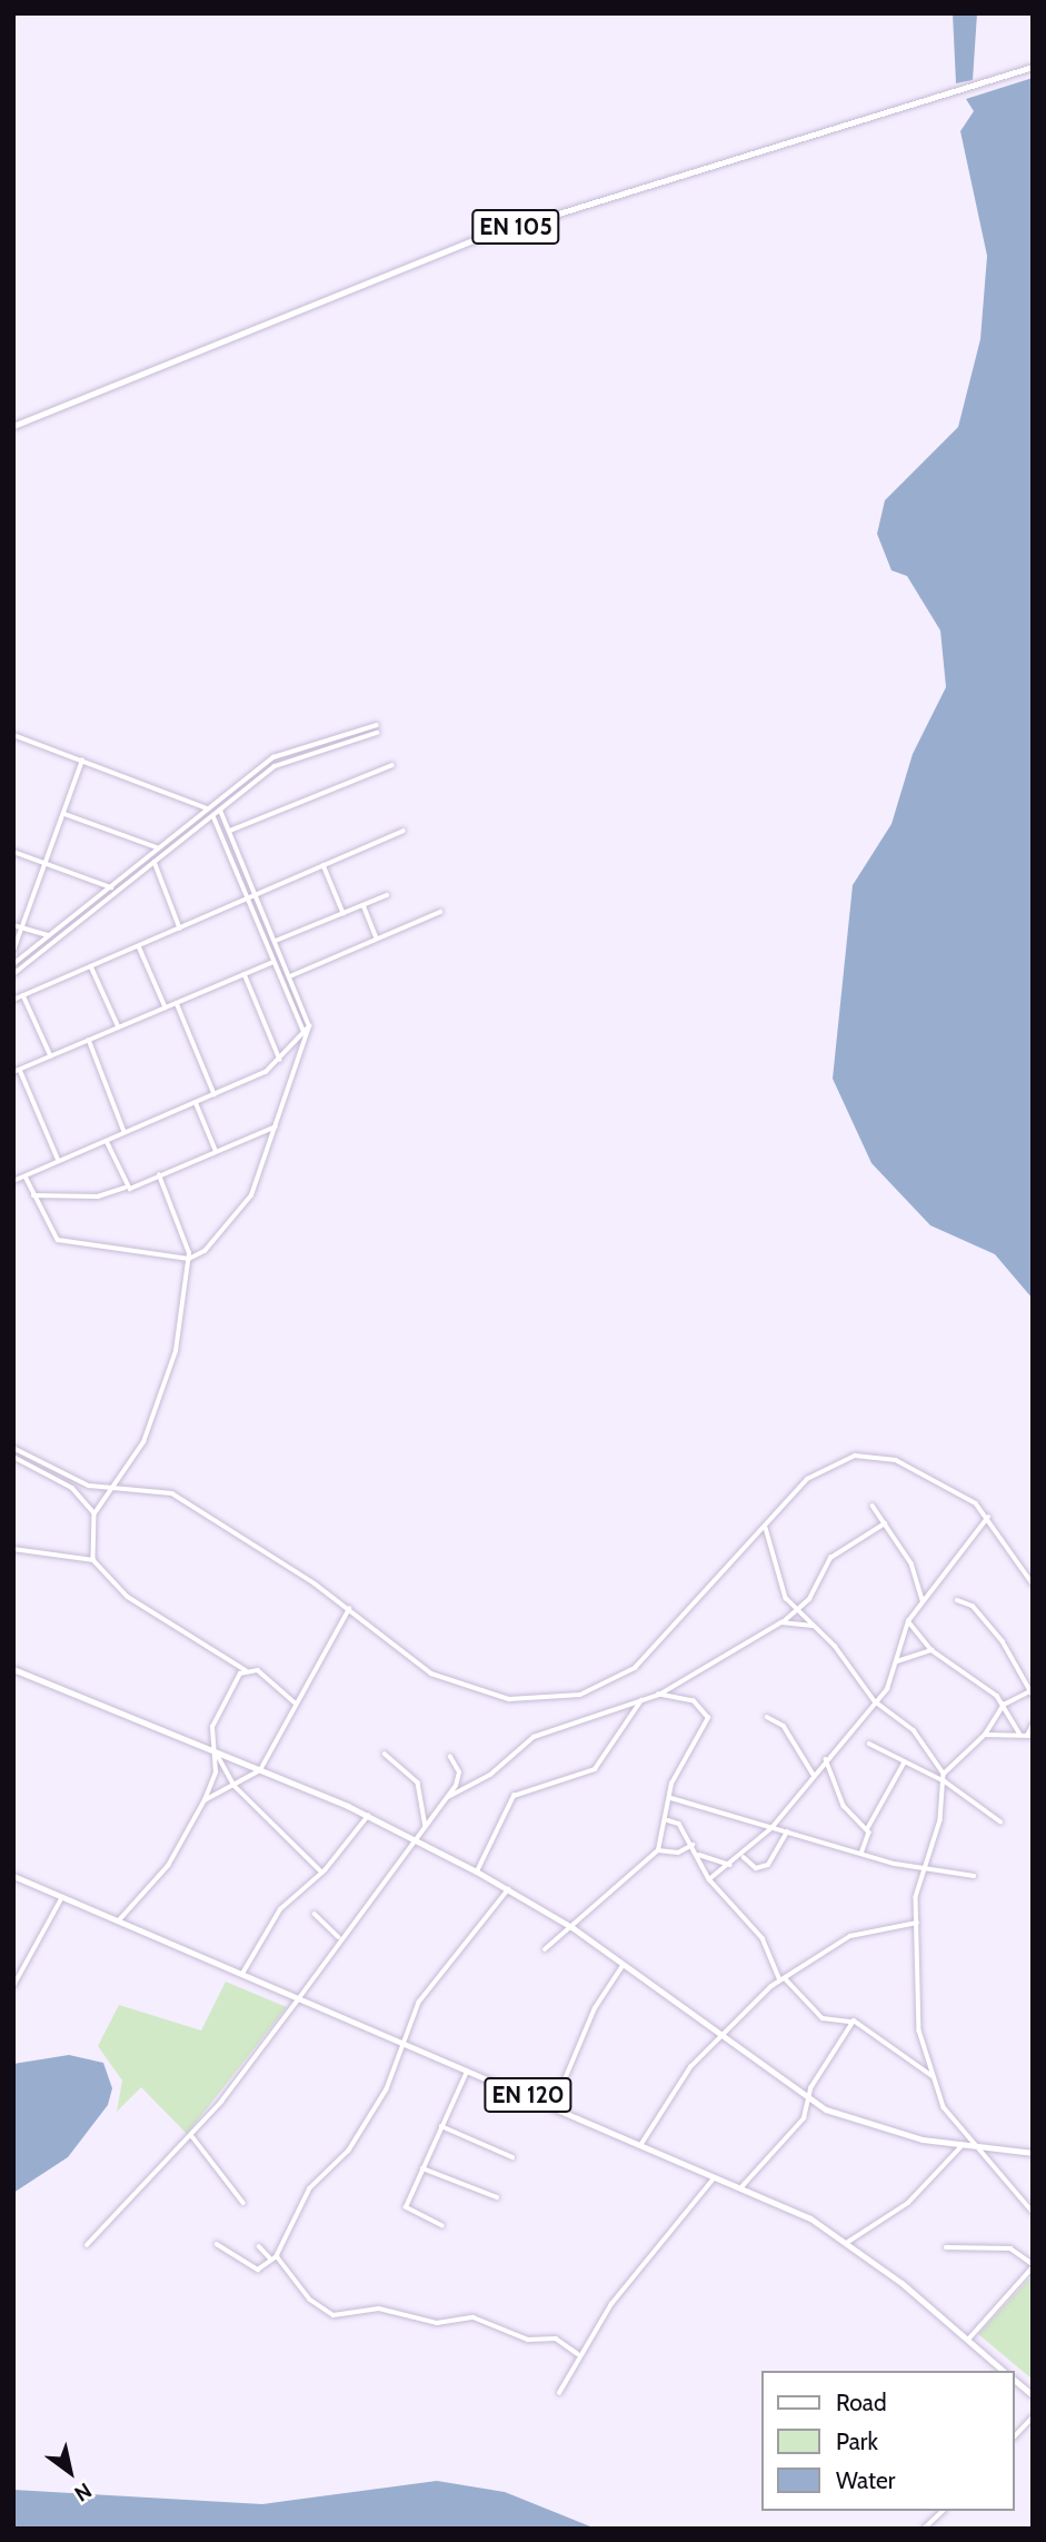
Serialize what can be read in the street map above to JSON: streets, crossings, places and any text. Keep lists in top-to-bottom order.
{
  "streets": {
    "main road": ["EN 105", "EN 120"]
  },
  "legend": ["Road", "Park", "Water"],
  "north": "bottom right"
}
